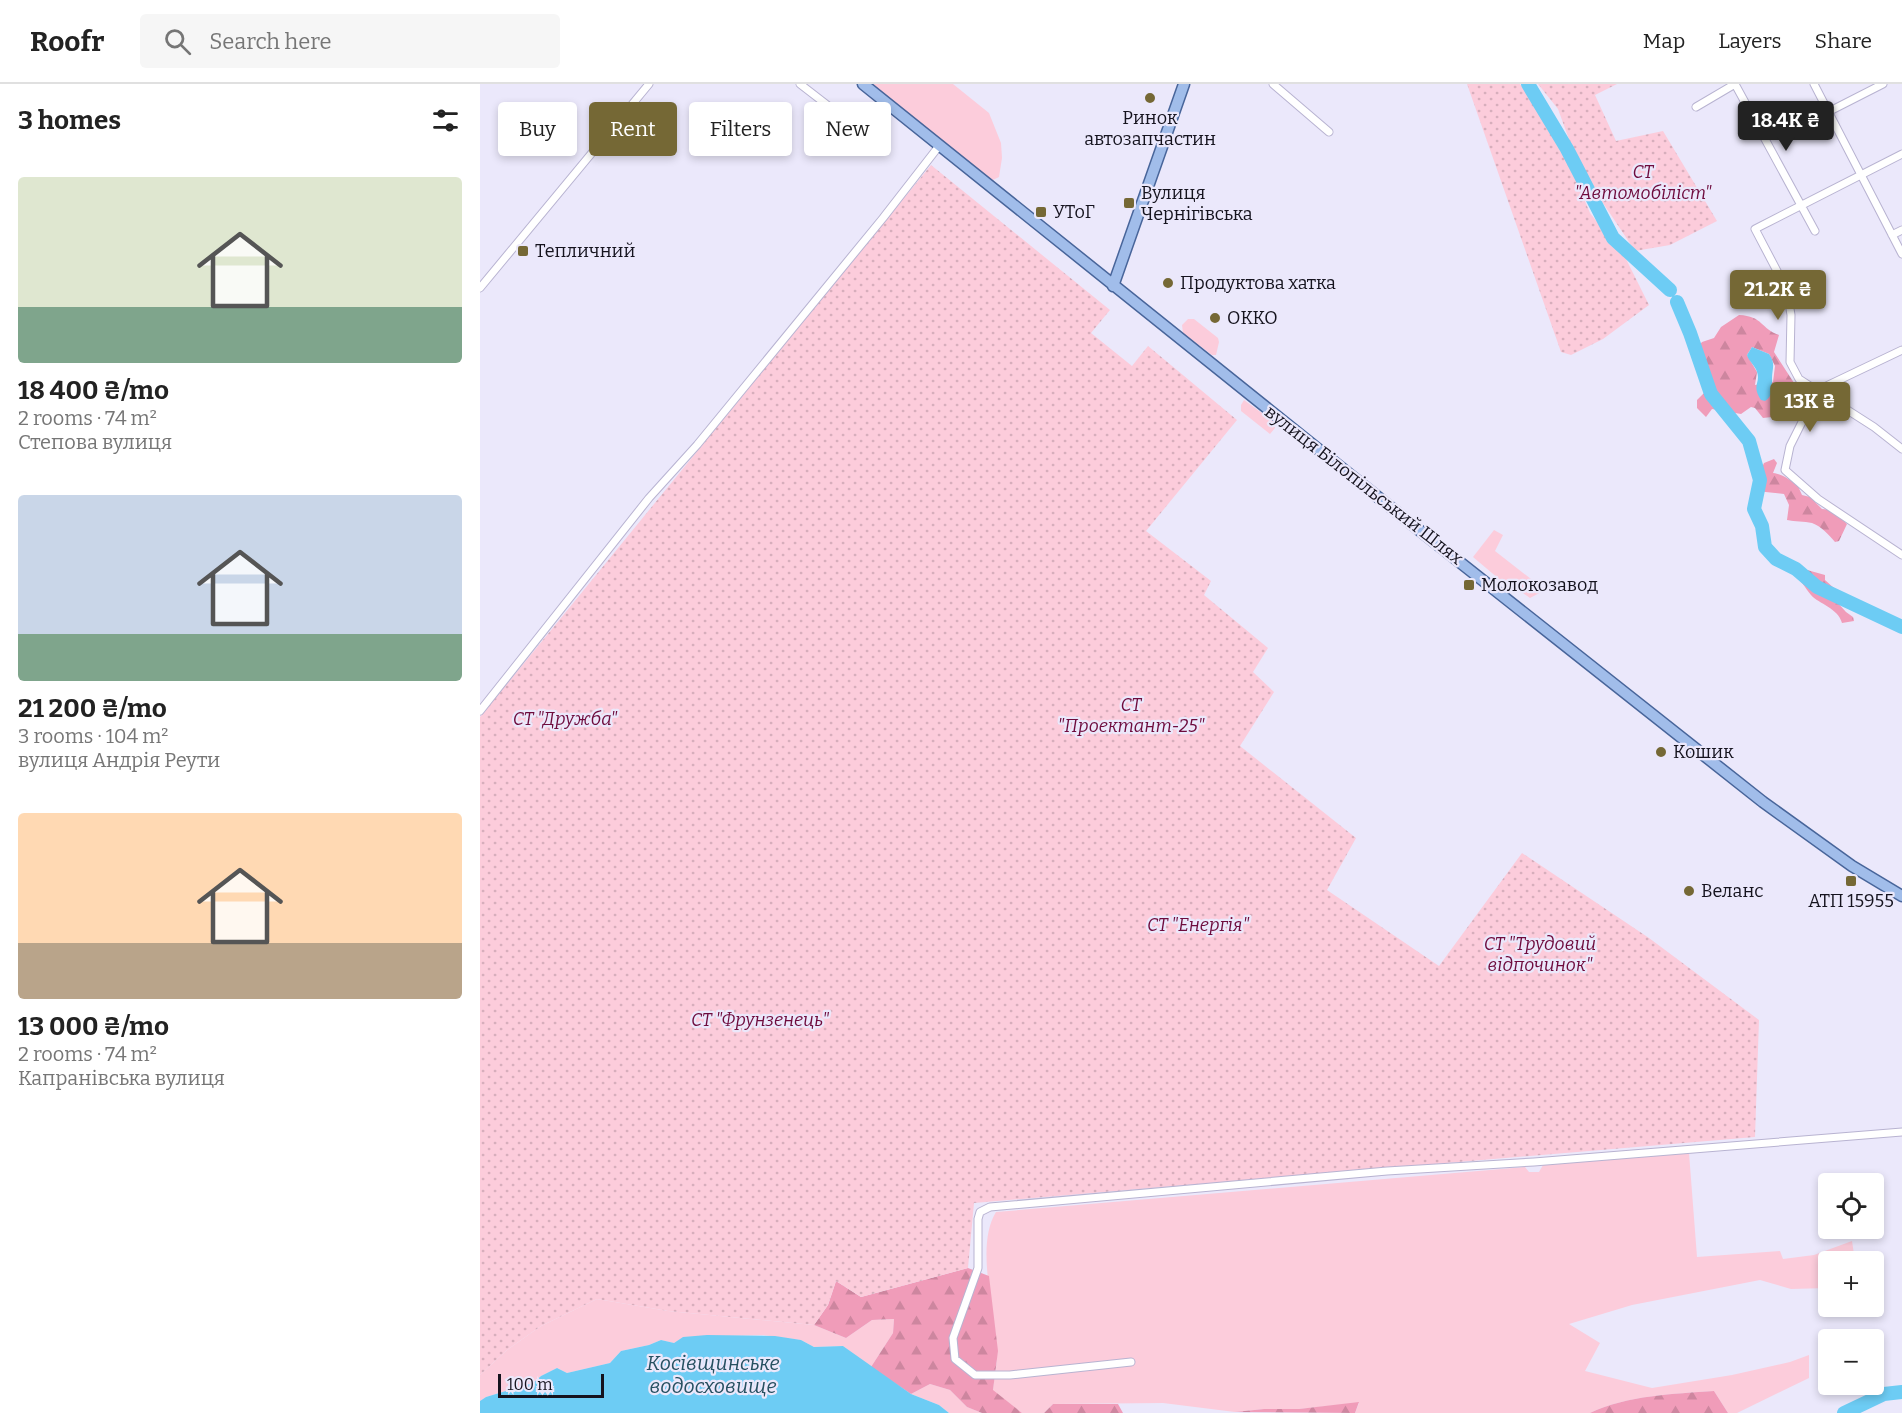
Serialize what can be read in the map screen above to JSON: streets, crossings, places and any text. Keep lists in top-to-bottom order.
{
  "streets": {
    "main road": ["вулиця Білопільський Шлях"]
  },
  "water": ["Косівщинське водосховище"],
  "parks": [
    "СТ \"Автомобіліст\"",
    "СТ \"Проектант-25\"",
    "СТ \"Дружба\"",
    "СТ \"Енергія\"",
    "СТ \"Трудовий відпочинок\"",
    "СТ \"Фрунзенець\""
  ],
  "places": {
    "other": [
      "Ринок автозапчастин",
      "Продуктова хатка",
      "ОККО",
      "Кошик",
      "Веланс"
    ],
    "transit": [
      "Вулиця Чернігівська",
      "УТоГ",
      "Тепличний",
      "Молокозавод",
      "АТП 15955"
    ]
  },
  "scale_bar": "100 m",
  "page": {
    "header": "Roofr",
    "search": "Search here",
    "nav": ["Map", "Layers", "Share"],
    "heading": "3 homes",
    "price": ["18.4K ₴", "21.2K ₴", "13K ₴"],
    "chip": [
      "Buy",
      "Rent",
      "Filters",
      "New"
    ],
    "list": [
      {
        "name": "18 400 ₴/mo",
        "note": "2 rooms · 74 m² · Степова вулиця"
      },
      {
        "name": "21 200 ₴/mo",
        "note": "3 rooms · 104 m² · вулиця Андрія Реути"
      },
      {
        "name": "13 000 ₴/mo",
        "note": "2 rooms · 74 m² · Капранівська вулиця"
      }
    ],
    "map_buttons": ["+", "−"],
    "scale": "100 m"
  }
}
